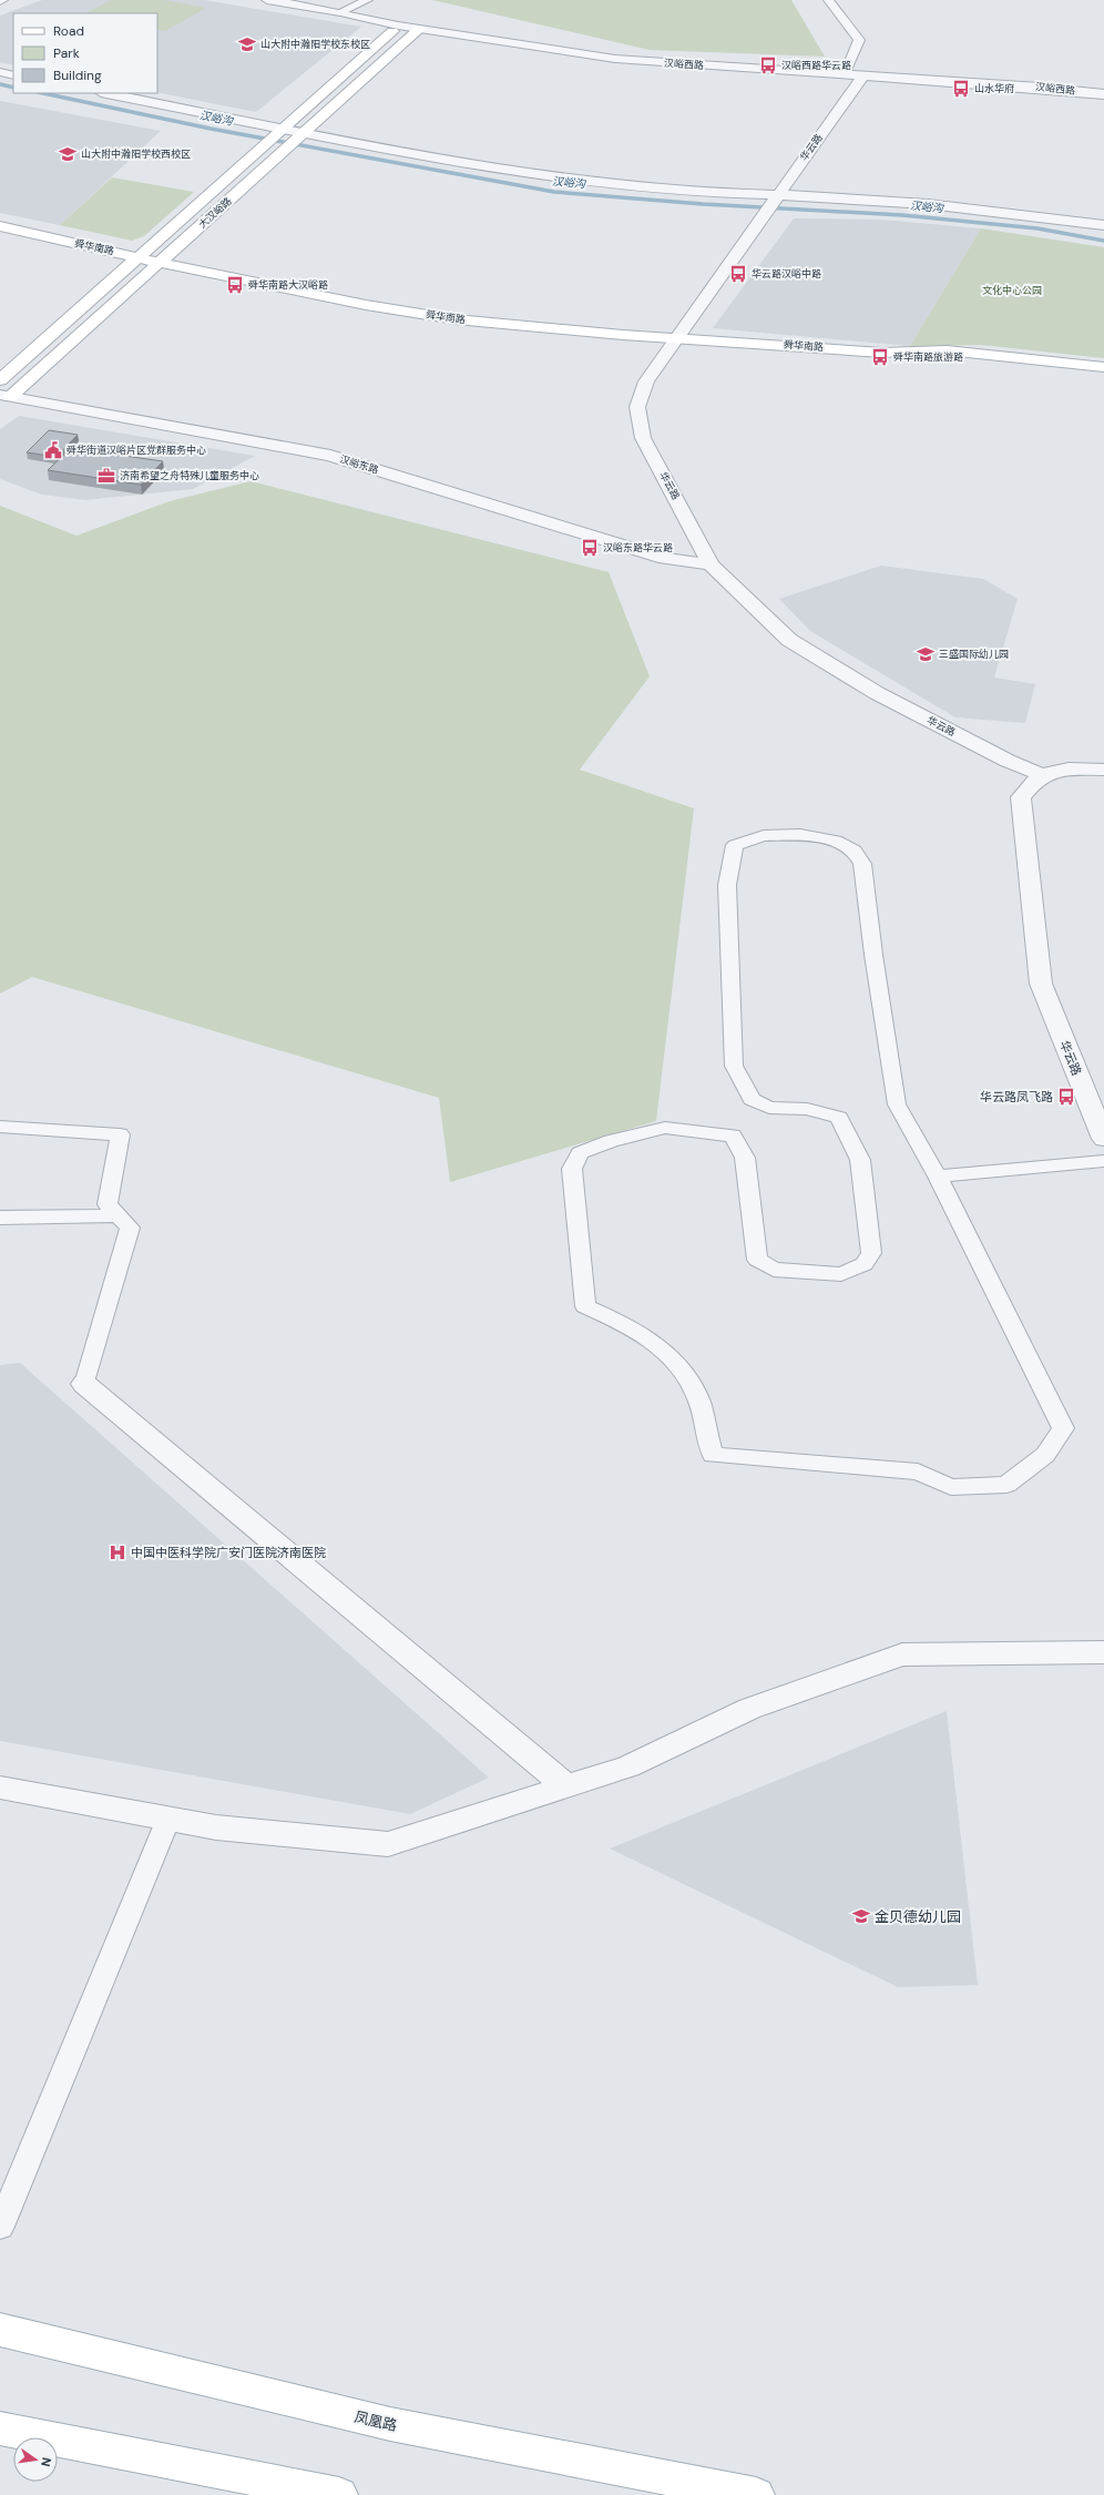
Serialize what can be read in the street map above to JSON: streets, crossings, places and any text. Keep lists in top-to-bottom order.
{
  "streets": {
    "main road": ["大汉峪路", "舜华南路", "凤凰路"],
    "street": ["汉峪西路", "华云路", "汉峪东路"]
  },
  "crossings": [
    ["汉峪西路", "华云路"],
    ["汉峪西路", "大汉峪路"],
    ["华云路", "舜华南路"],
    ["华云路", "汉峪东路"],
    ["大汉峪路", "舜华南路"],
    ["大汉峪路", "汉峪东路"]
  ],
  "water": ["汉峪沟"],
  "parks": ["文化中心公园"],
  "places": {
    "school or university": [
      "山大附中瀚阳学校东校区",
      "山大附中瀚阳学校西校区",
      "三盛国际幼儿园",
      "金贝德幼儿园"
    ],
    "bus stop": [
      "汉峪西路华云路",
      "山水华府",
      "华云路汉峪中路",
      "舜华南路大汉峪路",
      "舜华南路旅游路",
      "汉峪东路华云路",
      "华云路凤飞路"
    ],
    "public building": ["舜华街道汉峪片区党群服务中心"],
    "office": ["济南希望之舟特殊儿童服务中心"],
    "hospital": ["中国中医科学院广安门医院济南医院"]
  },
  "legend": ["Road", "Park", "Building"],
  "north": "right"
}
